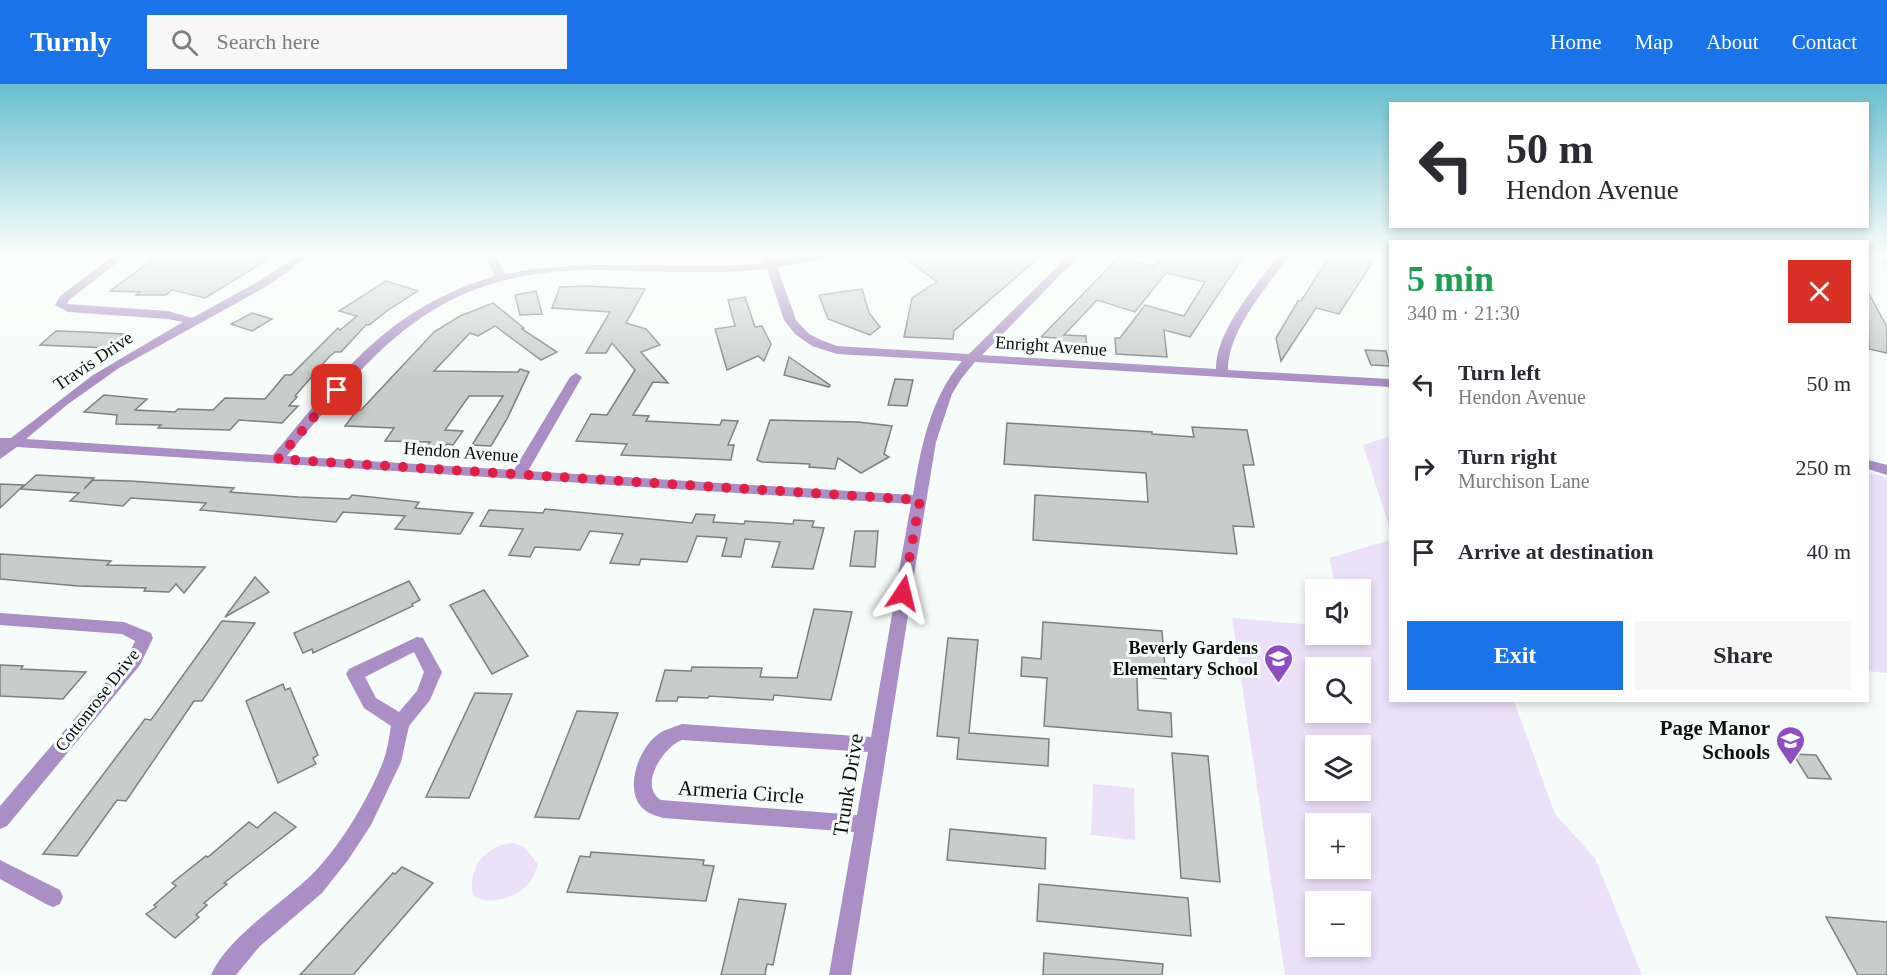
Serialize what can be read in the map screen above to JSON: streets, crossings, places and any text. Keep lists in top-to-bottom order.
{
  "streets": {
    "street": [
      "Enright Avenue",
      "Travis Drive",
      "Hendon Avenue",
      "Cottonrose Drive",
      "Trunk Drive",
      "Armeria Circle"
    ]
  },
  "crossings": [
    ["Enright Avenue", "Trunk Drive"],
    ["Travis Drive", "Hendon Avenue"],
    ["Hendon Avenue", "Trunk Drive"],
    ["Trunk Drive", "Armeria Circle"]
  ],
  "places": {
    "school or university": ["Beverly Gardens Elementary School", "Page Manor Schools"]
  },
  "page": {
    "header": "Turnly",
    "search": "Search here",
    "nav": [
      "Home",
      "Map",
      "About",
      "Contact"
    ],
    "turn": ["50 m", "Hendon Avenue"],
    "heading": ["5 min", "340 m · 21:30"],
    "list": [
      {
        "name": "Turn left",
        "note": "Hendon Avenue",
        "value": "50 m"
      },
      {
        "name": "Turn right",
        "note": "Murchison Lane",
        "value": "250 m"
      },
      {
        "name": "Arrive at destination",
        "value": "40 m"
      }
    ],
    "map_buttons": ["+", "−"],
    "buttons": ["Exit", "Share"]
  }
}
